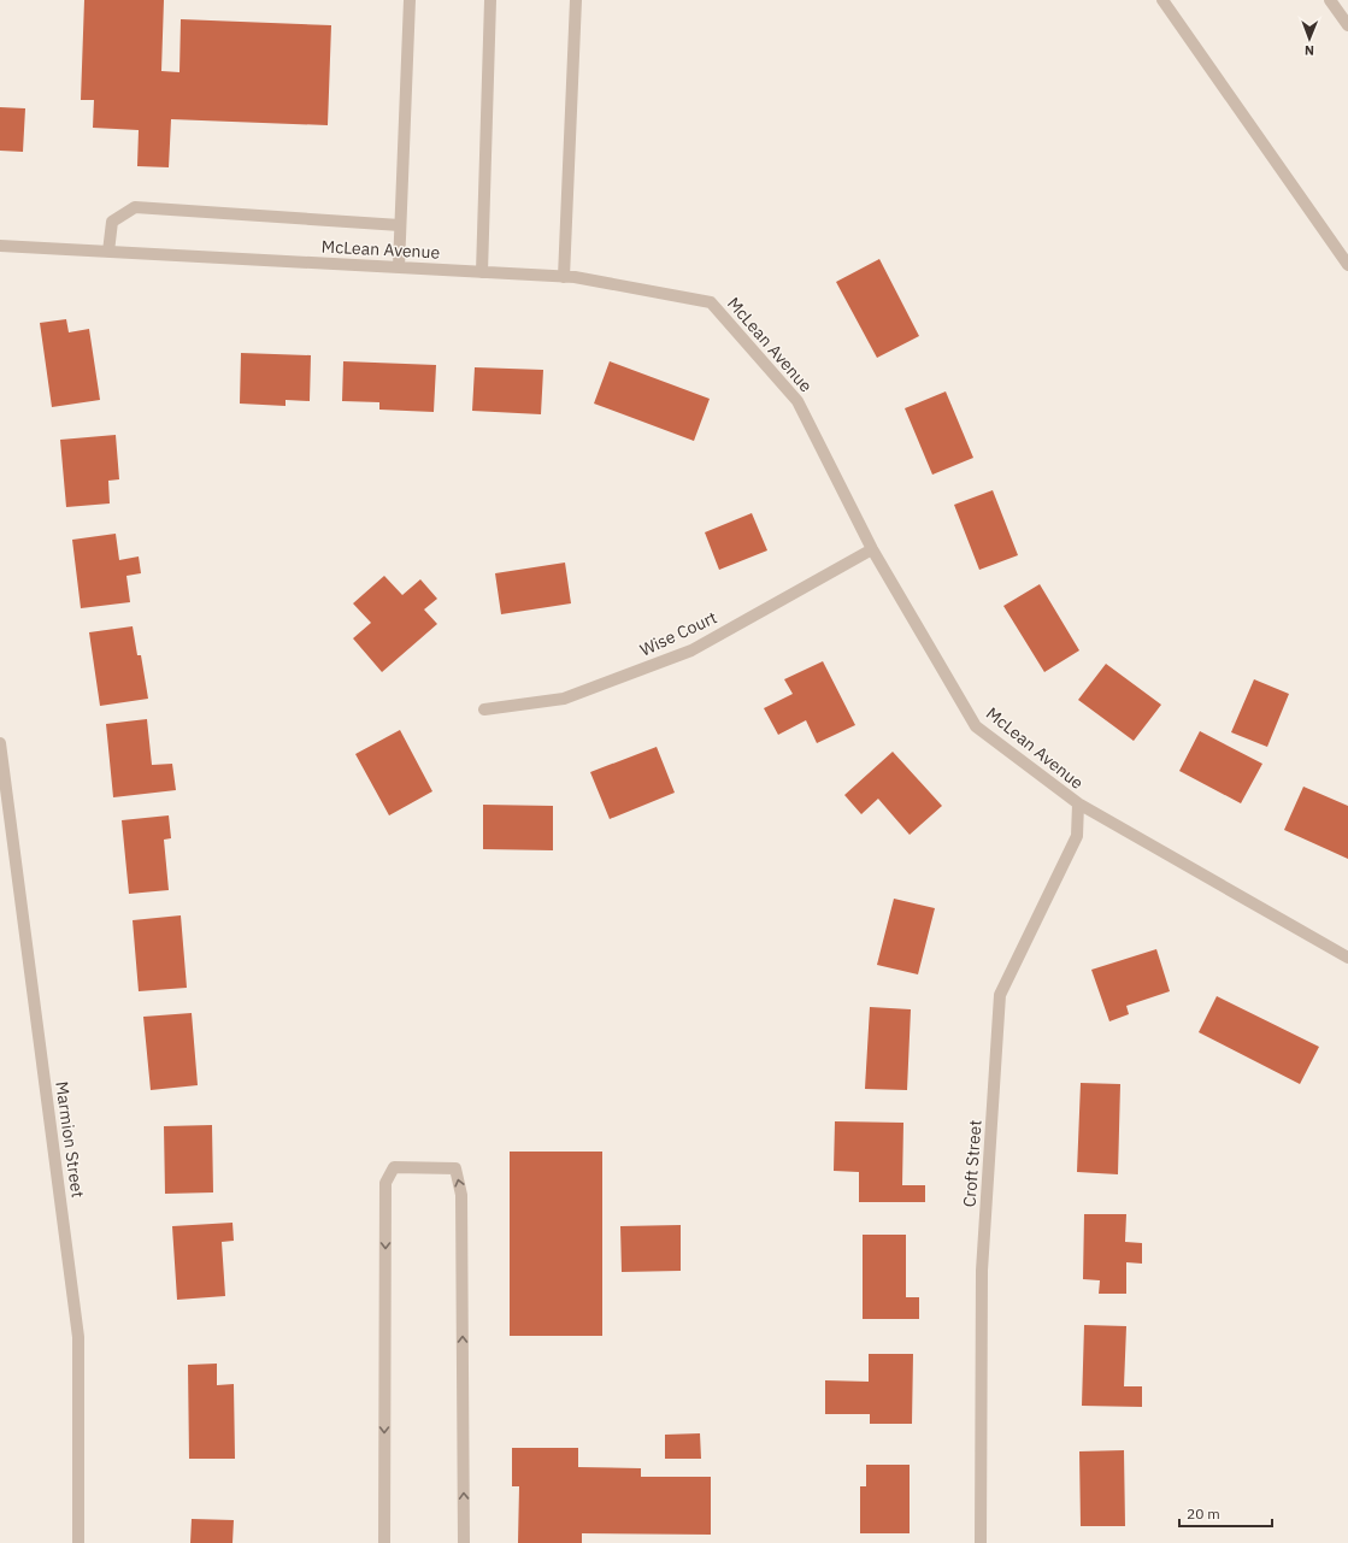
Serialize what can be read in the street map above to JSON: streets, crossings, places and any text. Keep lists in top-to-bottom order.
{
  "streets": {
    "street": [
      "McLean Avenue",
      "Wise Court",
      "Marmion Street",
      "Croft Street"
    ]
  },
  "crossings": [
    ["McLean Avenue", "Wise Court"],
    ["McLean Avenue", "Croft Street"]
  ],
  "scale_bar": "20 m",
  "north": "bottom"
}
